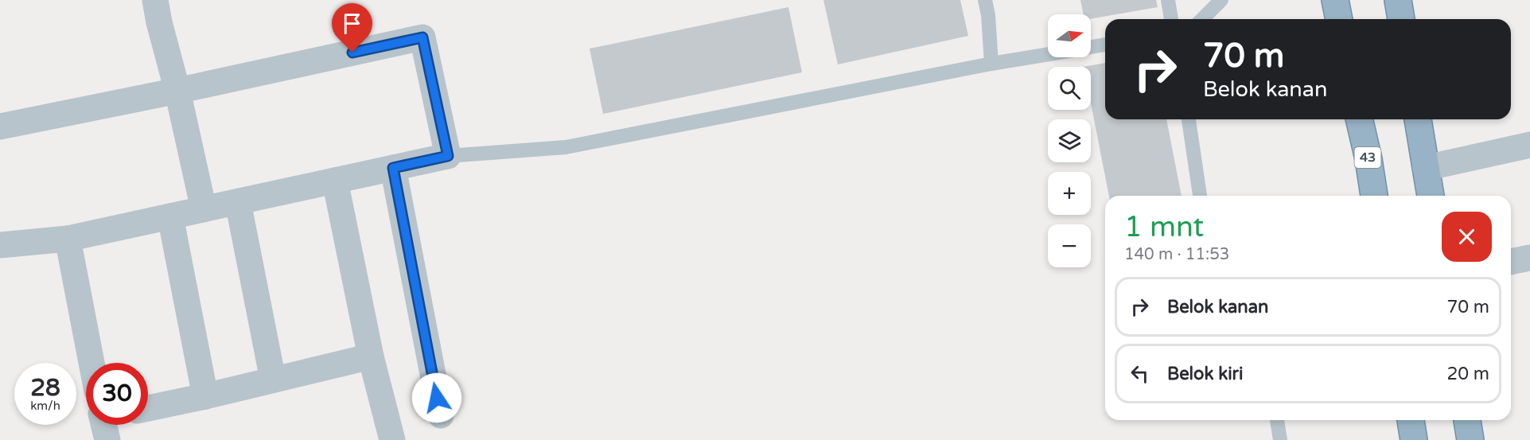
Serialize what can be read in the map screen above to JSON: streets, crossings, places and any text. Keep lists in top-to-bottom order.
{
  "streets": {
    "highway": ["43"]
  },
  "north": "right",
  "page": {
    "map_buttons": ["+", "−"],
    "turn": ["70 m", "Belok kanan"],
    "heading": ["1 mnt", "140 m · 11:53"],
    "list": [
      {
        "name": "Belok kanan",
        "value": "70 m"
      },
      {
        "name": "Belok kiri",
        "value": "20 m"
      }
    ],
    "speed": "28 km/h",
    "limit": "30"
  }
}
